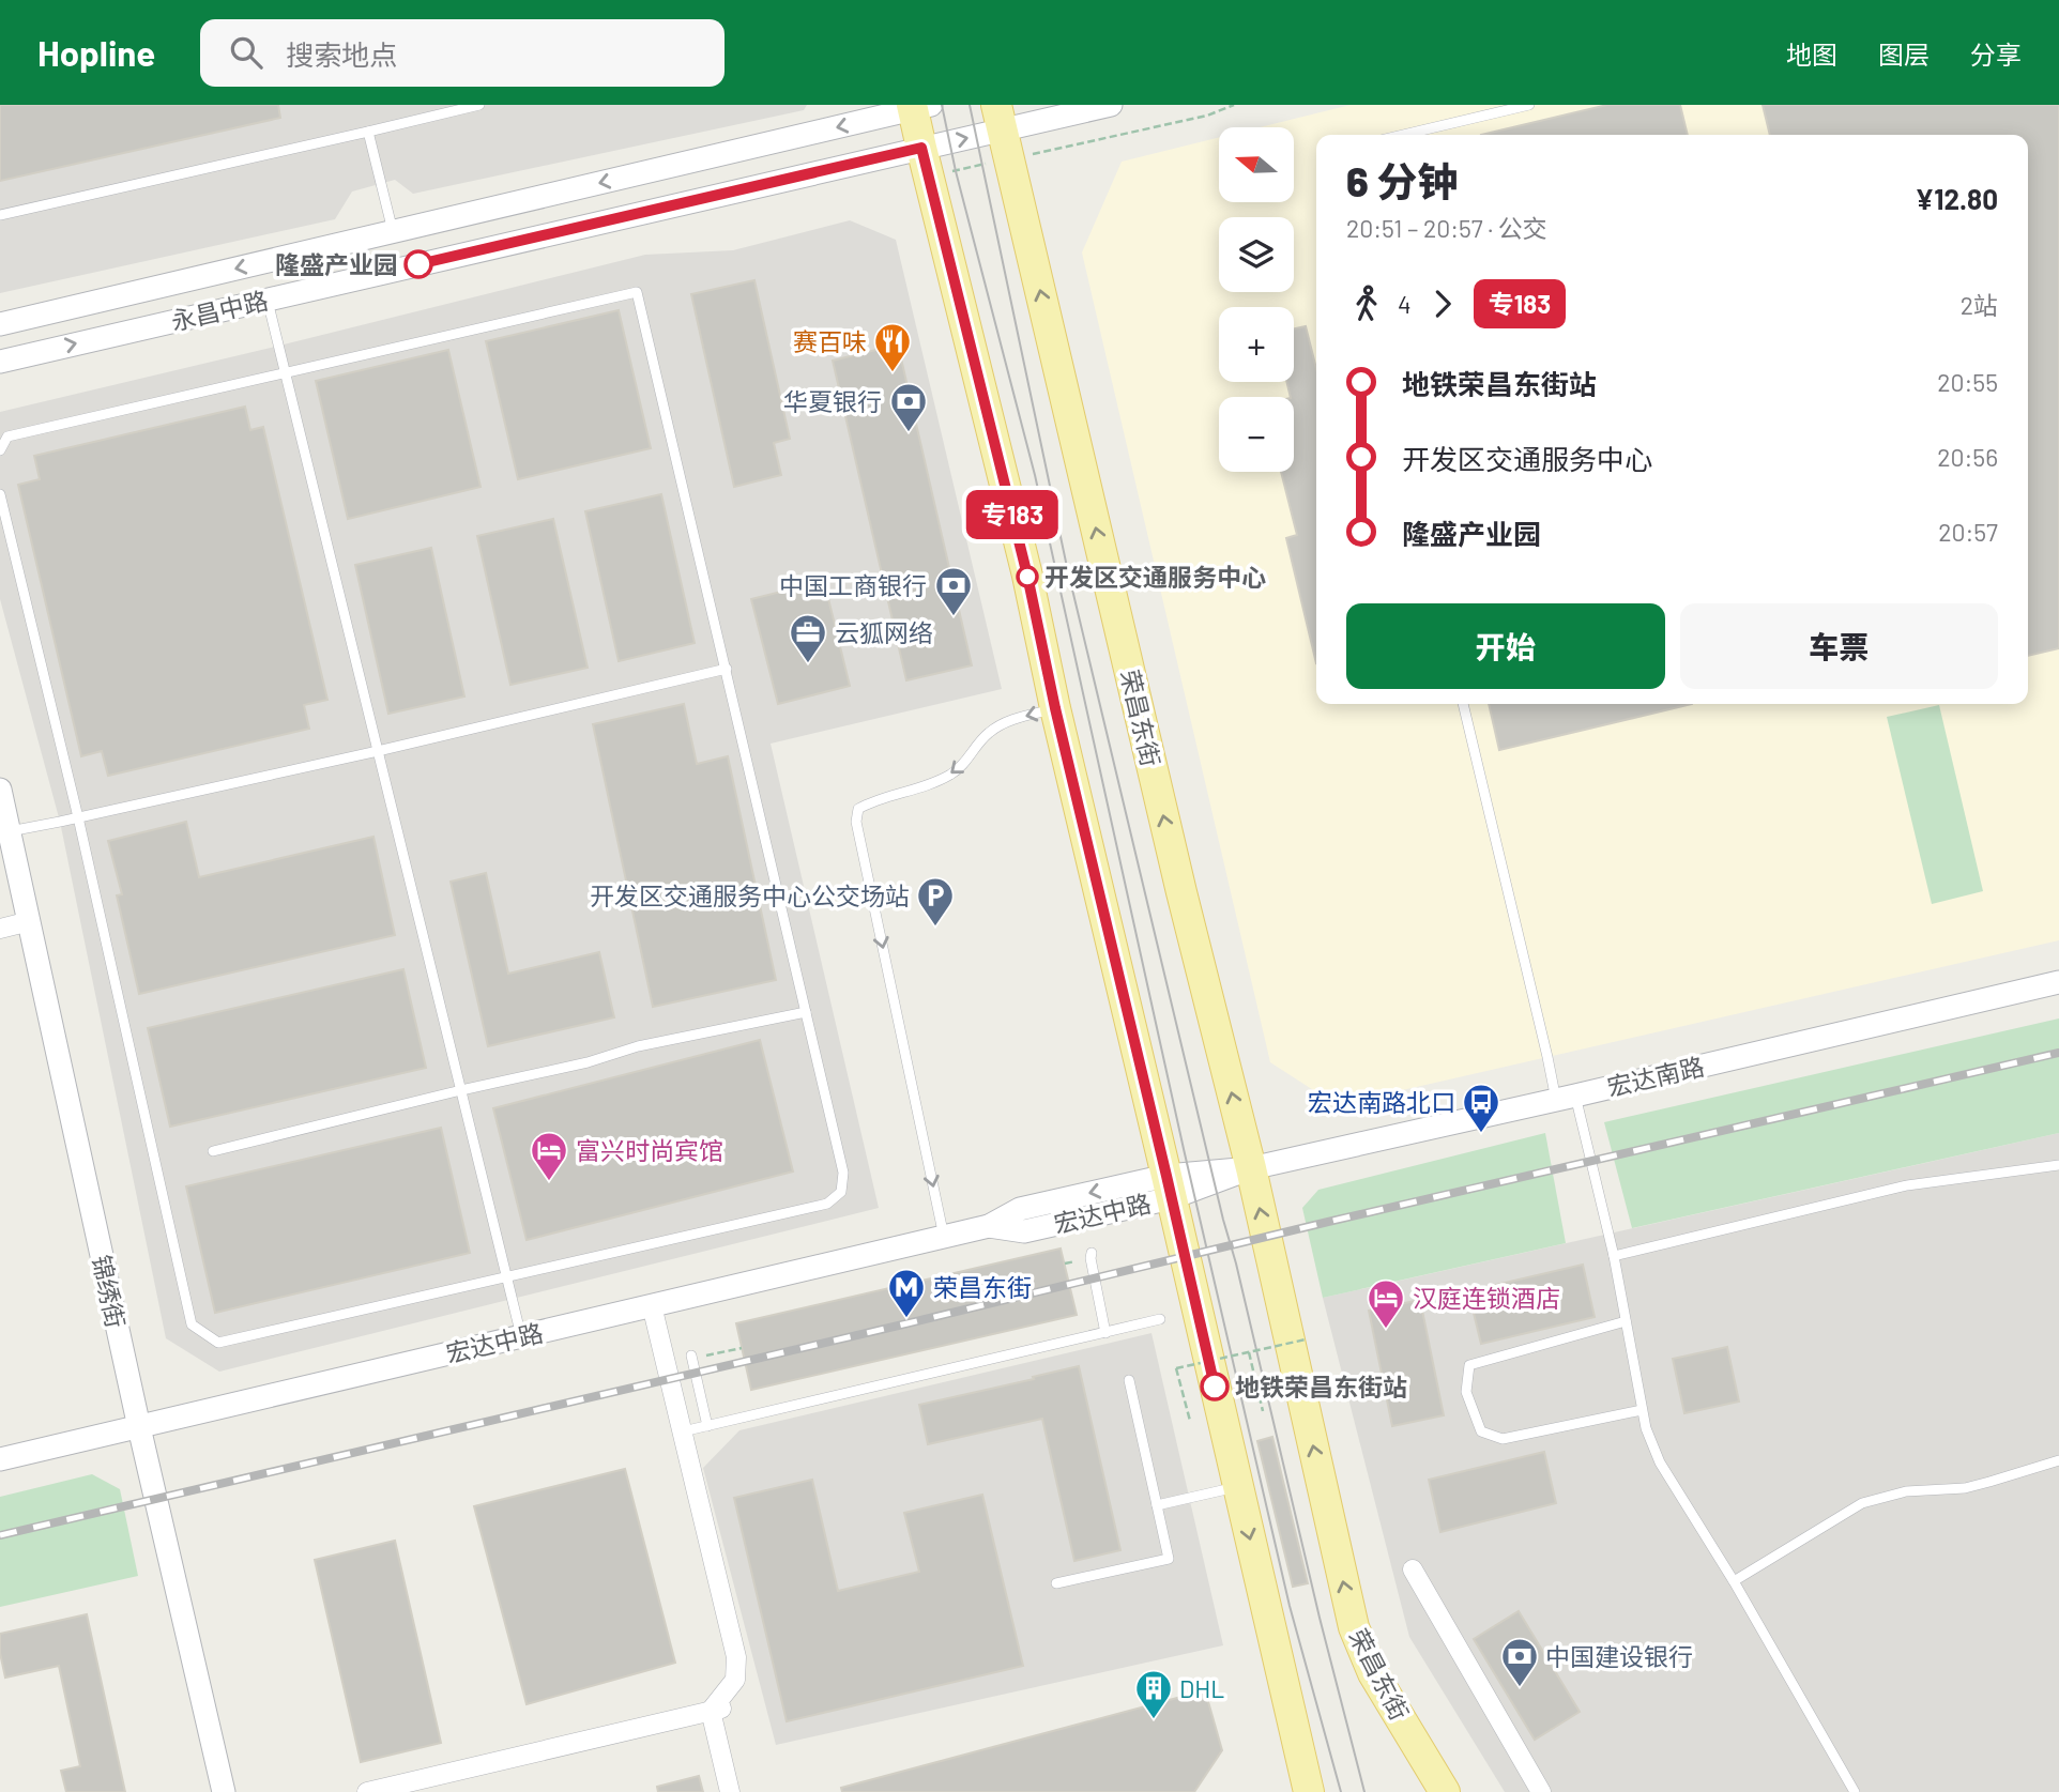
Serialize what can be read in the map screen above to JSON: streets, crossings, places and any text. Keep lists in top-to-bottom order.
{
  "streets": {
    "main road": ["荣昌东街"],
    "street": [
      "永昌中路",
      "宏达南路",
      "宏达中路",
      "锦绣街"
    ]
  },
  "crossings": [
    ["永昌中路", "荣昌东街"],
    ["荣昌东街", "宏达南路"],
    ["荣昌东街", "宏达中路"],
    ["宏达南路", "宏达中路"],
    ["宏达中路", "锦绣街"]
  ],
  "places": {
    "other": ["隆盛产业园", "开发区交通服务中心", "地铁荣昌东街站"],
    "restaurant": ["赛百味"],
    "bank": ["华夏银行", "中国工商银行", "中国建设银行"],
    "office": ["云狐网络"],
    "parking": ["开发区交通服务中心公交场站"],
    "bus stop": ["宏达南路北口"],
    "hotel": ["富兴时尚宾馆", "汉庭连锁酒店"],
    "metro station": ["荣昌东街"],
    "building": ["DHL"]
  },
  "lines": ["bus line 专183"],
  "north": "left",
  "page": {
    "header": "Hopline",
    "search": "搜索地点",
    "nav": ["地图", "图层", "分享"],
    "on_map": "专183",
    "map_buttons": ["+", "−"],
    "heading": ["6 分钟", "20:51 – 20:57 · 公交", "¥12.80"],
    "legs": ["4", "专183", "2站"],
    "list": [
      {
        "name": "地铁荣昌东街站",
        "value": "20:55"
      },
      {
        "name": "开发区交通服务中心",
        "value": "20:56"
      },
      {
        "name": "隆盛产业园",
        "value": "20:57"
      }
    ],
    "buttons": ["开始", "车票"]
  }
}
